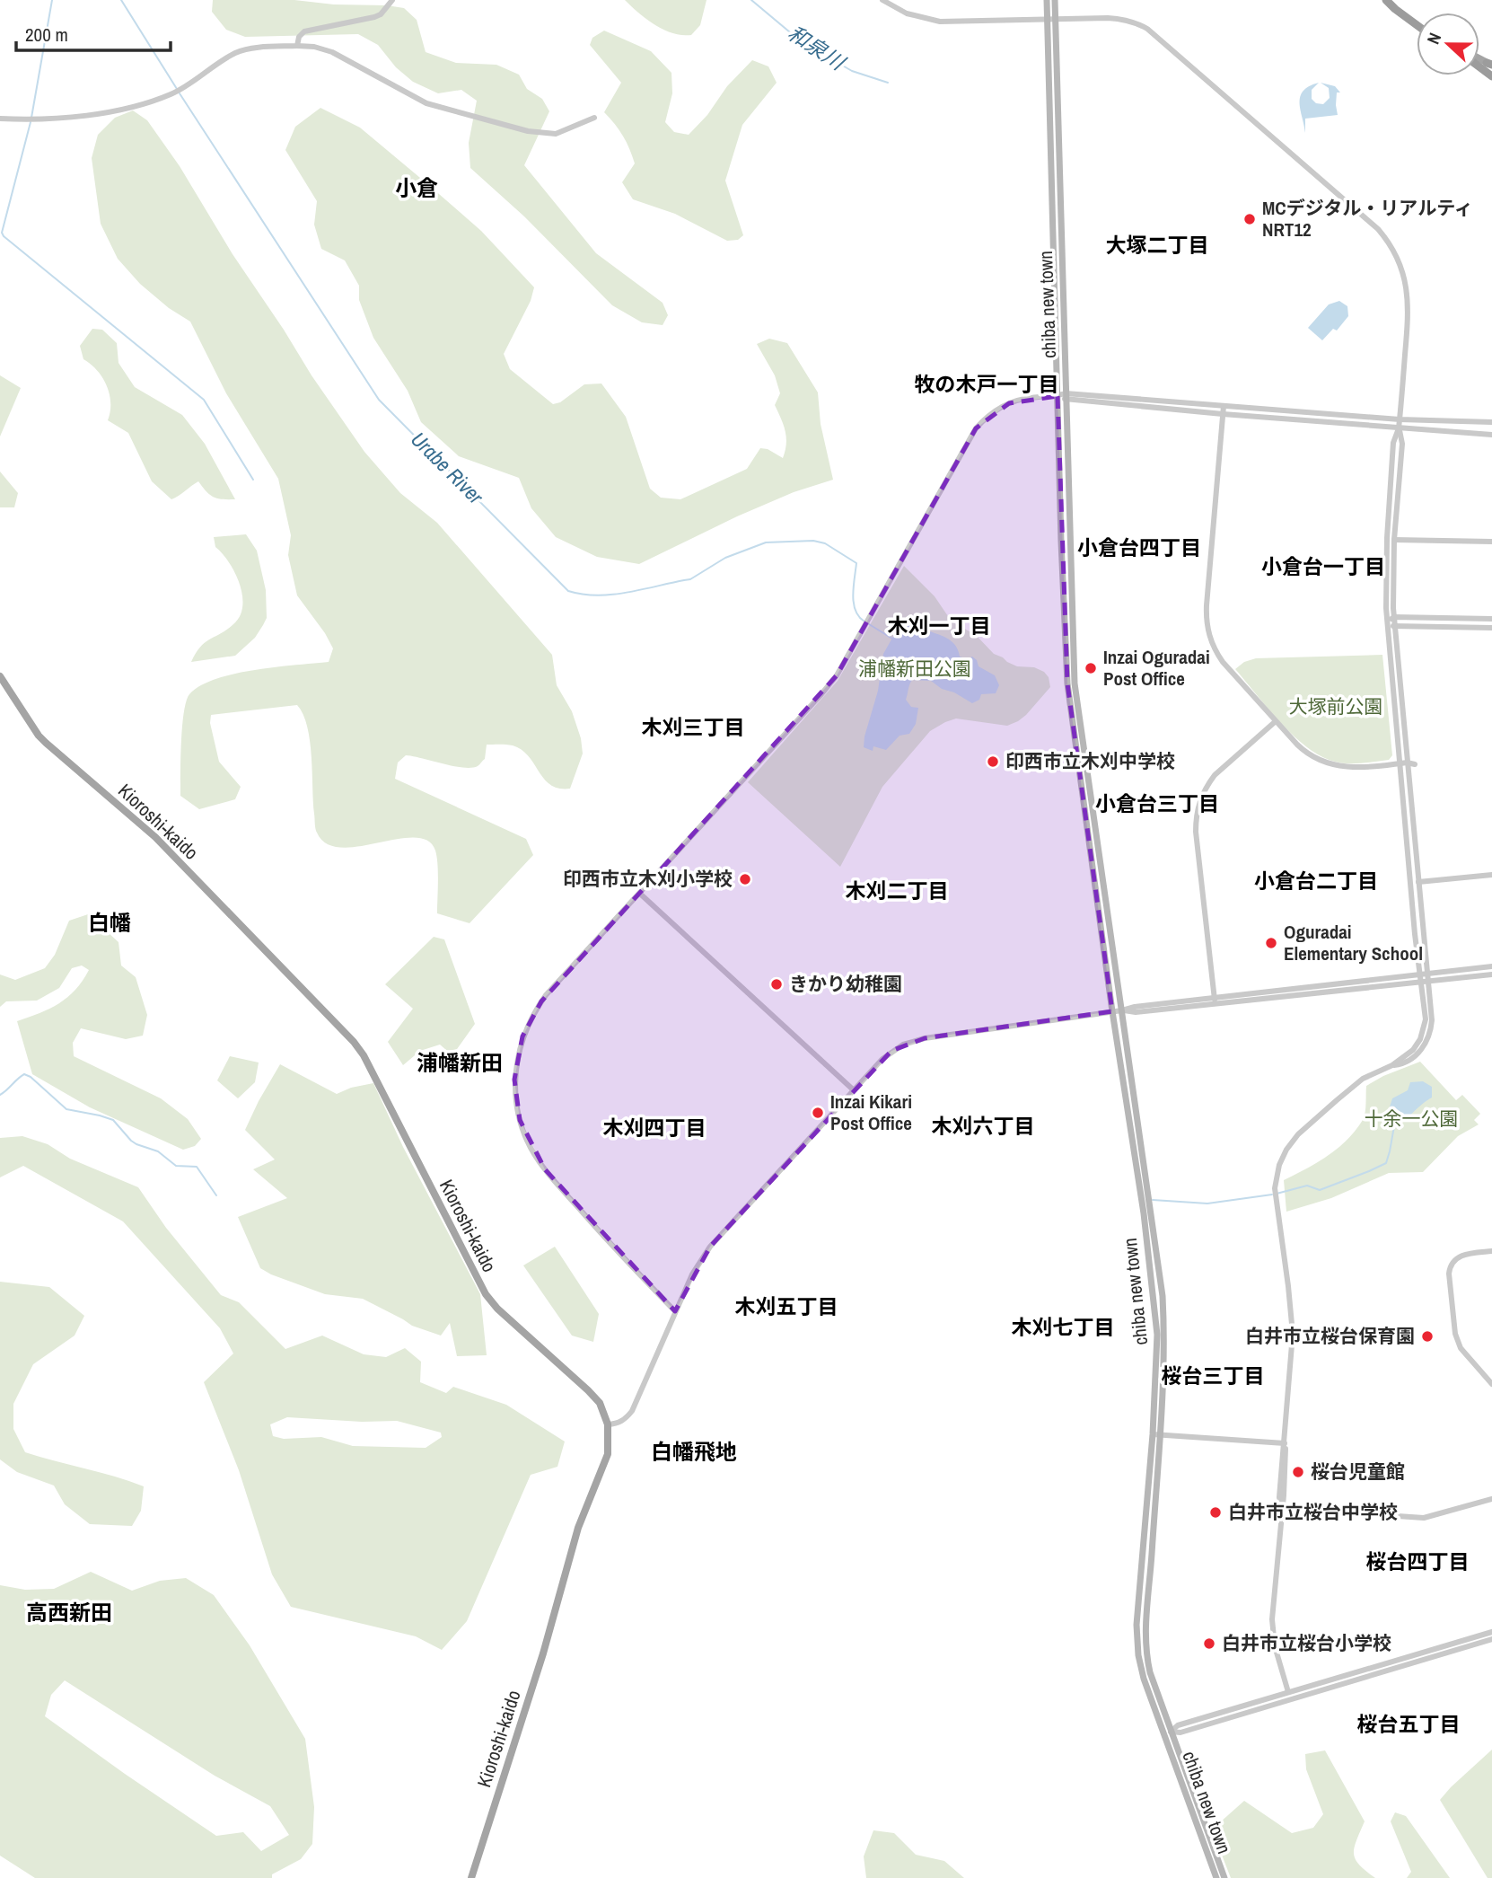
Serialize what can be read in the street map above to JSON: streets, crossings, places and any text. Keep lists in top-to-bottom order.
{
  "streets": {
    "main road": ["chiba new town", "Kioroshi-kaido"]
  },
  "districts": [
    "小倉",
    "大塚二丁目",
    "牧の木戸一丁目",
    "小倉台四丁目",
    "小倉台一丁目",
    "木刈一丁目",
    "木刈三丁目",
    "小倉台三丁目",
    "小倉台二丁目",
    "木刈二丁目",
    "白幡",
    "浦幡新田",
    "木刈六丁目",
    "木刈四丁目",
    "木刈五丁目",
    "木刈七丁目",
    "桜台三丁目",
    "白幡飛地",
    "桜台四丁目",
    "高西新田",
    "桜台五丁目"
  ],
  "water": ["和泉川", "Urabe River"],
  "parks": ["浦幡新田公園", "大塚前公園", "十余一公園"],
  "places": [
    "MCデジタル・リアルティ NRT12",
    "Inzai Oguradai Post Office",
    "印西市立木刈中学校",
    "印西市立木刈小学校",
    "Oguradai Elementary School",
    "きかり幼稚園",
    "Inzai Kikari Post Office",
    "白井市立桜台保育園",
    "桜台児童館",
    "白井市立桜台中学校",
    "白井市立桜台小学校"
  ],
  "scale_bar": "200 m",
  "north": "left"
}
